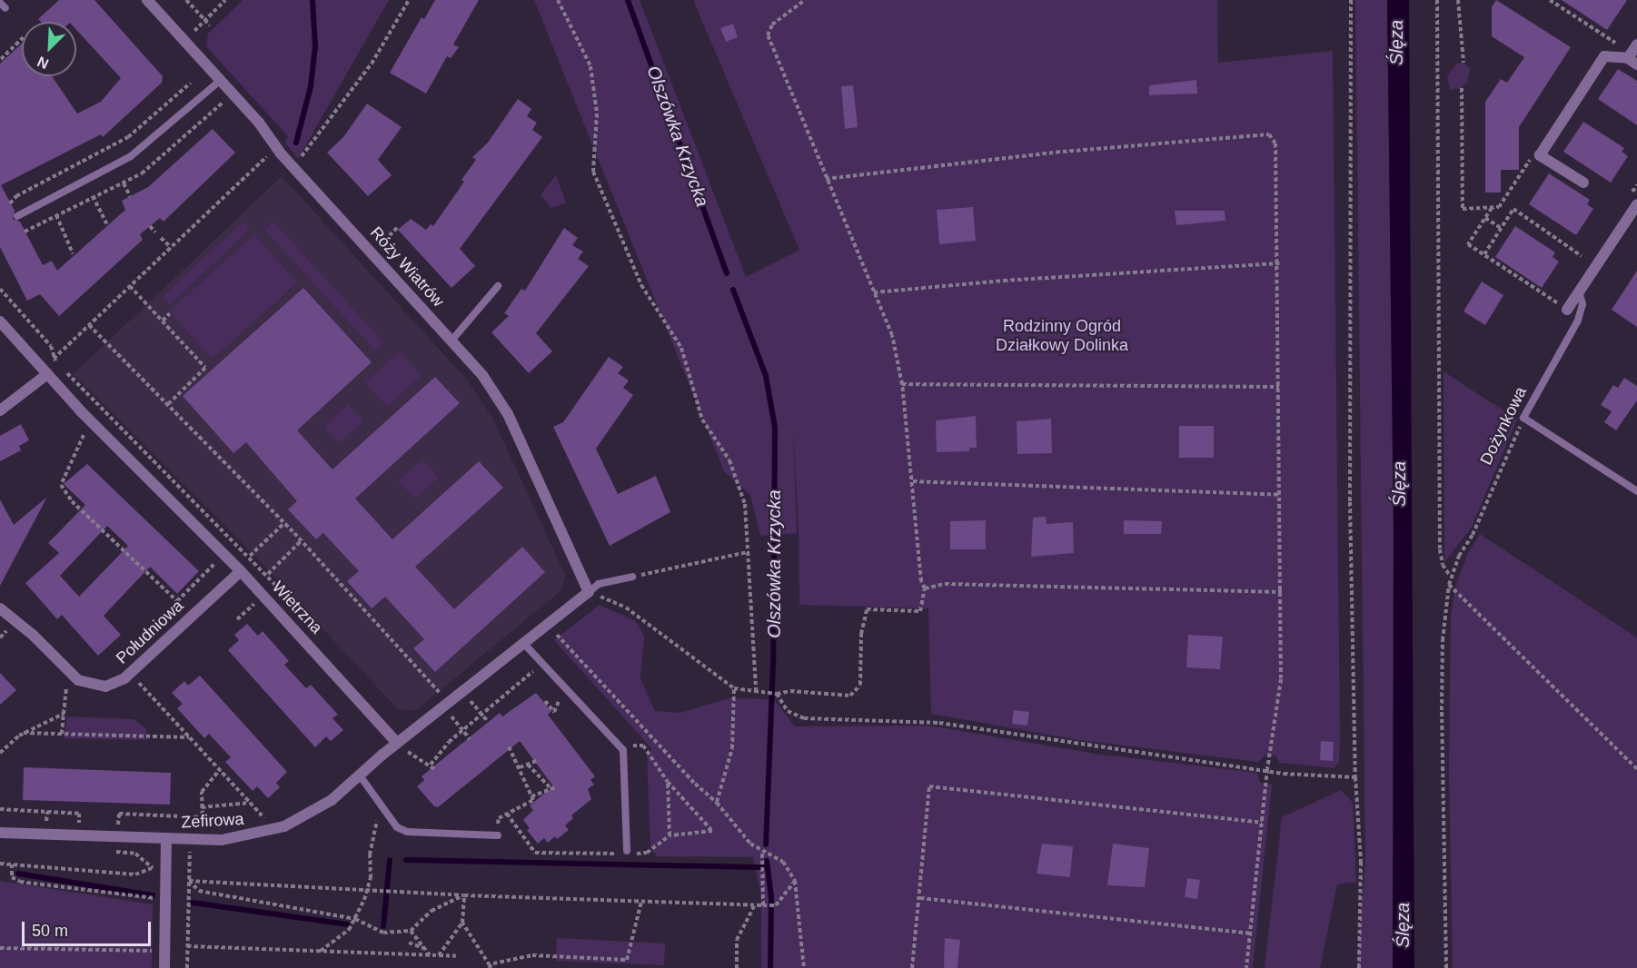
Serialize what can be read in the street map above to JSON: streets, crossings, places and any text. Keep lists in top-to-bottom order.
{
  "streets": {
    "street": [
      "Róży Wiatrów",
      "Wietrzna",
      "Południowa",
      "Zefirowa"
    ],
    "lane": ["Dożynkowa"]
  },
  "crossings": [
    ["Wietrzna", "Południowa"],
    ["Wietrzna", "Zefirowa"]
  ],
  "water": ["Ślęza", "Olszówka Krzycka"],
  "parks": ["Rodzinny Ogród Działkowy Dolinka"],
  "scale_bar": "50 m",
  "north": "bottom left"
}
